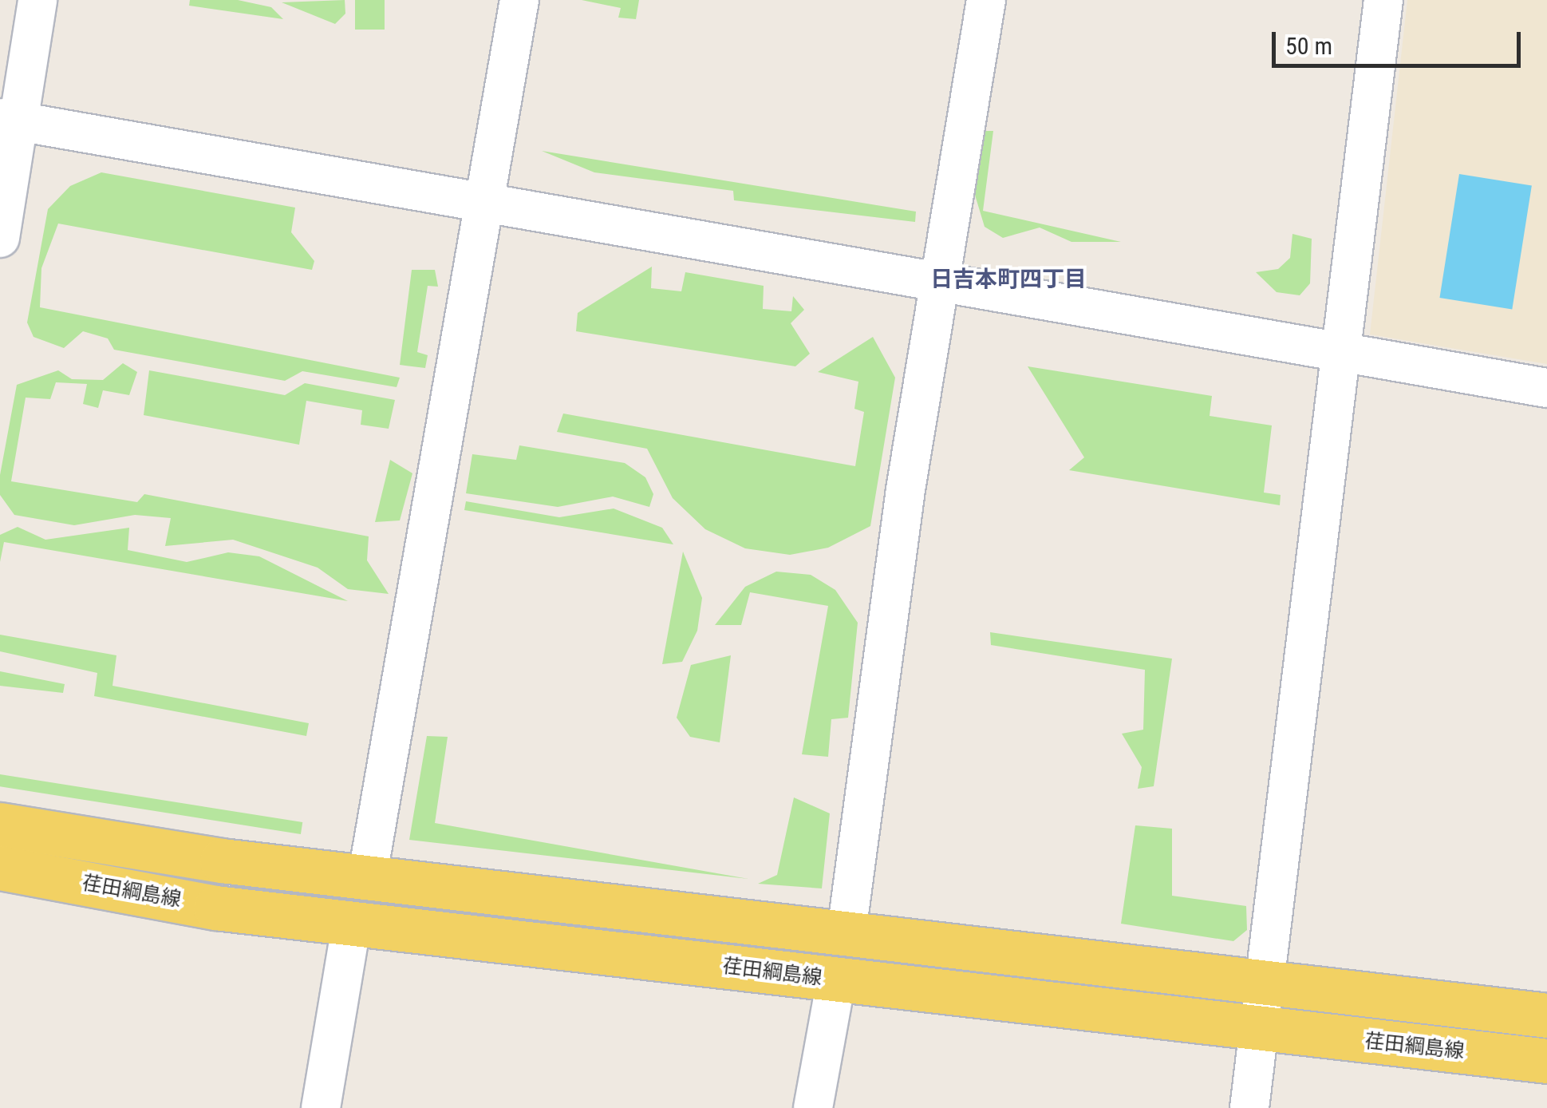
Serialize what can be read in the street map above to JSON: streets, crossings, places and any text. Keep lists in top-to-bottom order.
{
  "streets": {
    "main road": ["荏田綱島線"]
  },
  "districts": ["日吉本町四丁目"],
  "scale_bar": "50 m"
}
